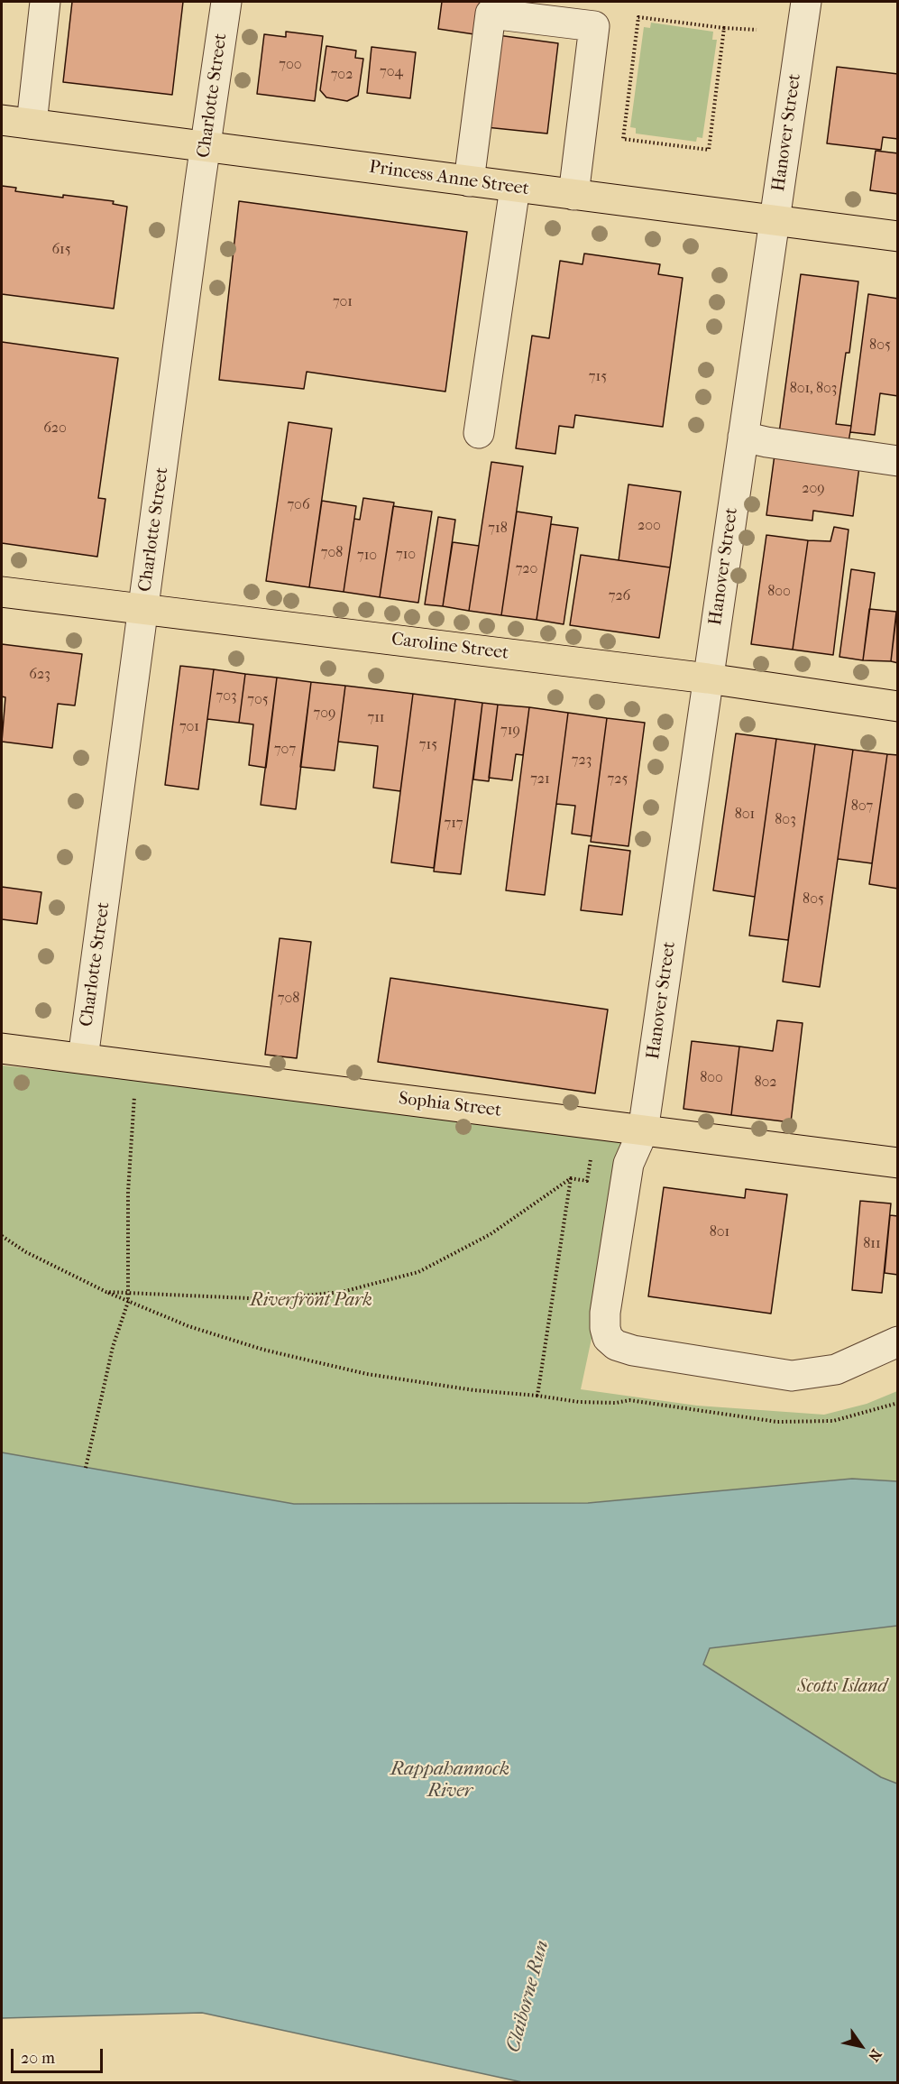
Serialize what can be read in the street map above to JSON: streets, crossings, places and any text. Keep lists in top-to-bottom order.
{
  "streets": {
    "main road": ["Princess Anne Street", "Caroline Street", "Sophia Street"],
    "street": ["Charlotte Street", "Hanover Street"]
  },
  "crossings": [
    ["Charlotte Street", "Princess Anne Street"],
    ["Charlotte Street", "Caroline Street"],
    ["Charlotte Street", "Sophia Street"],
    ["Hanover Street", "Princess Anne Street"],
    ["Hanover Street", "Caroline Street"],
    ["Hanover Street", "Sophia Street"]
  ],
  "water": ["Rappahannock River", "Claiborne Run"],
  "parks": ["Riverfront Park", "Scotts Island"],
  "house_numbers": [
    "700",
    "704",
    "702",
    "615",
    "701",
    "805",
    "715",
    "801, 803",
    "620",
    "209",
    "706",
    "200",
    "718",
    "708",
    "710",
    "710",
    "720",
    "800",
    "726",
    "623",
    "703",
    "705",
    "709",
    "711",
    "701",
    "719",
    "715",
    "707",
    "723",
    "721",
    "725",
    "807",
    "801",
    "803",
    "717",
    "805",
    "708",
    "800",
    "802",
    "801",
    "811"
  ],
  "scale_bar": "20 m",
  "north": "bottom right"
}
